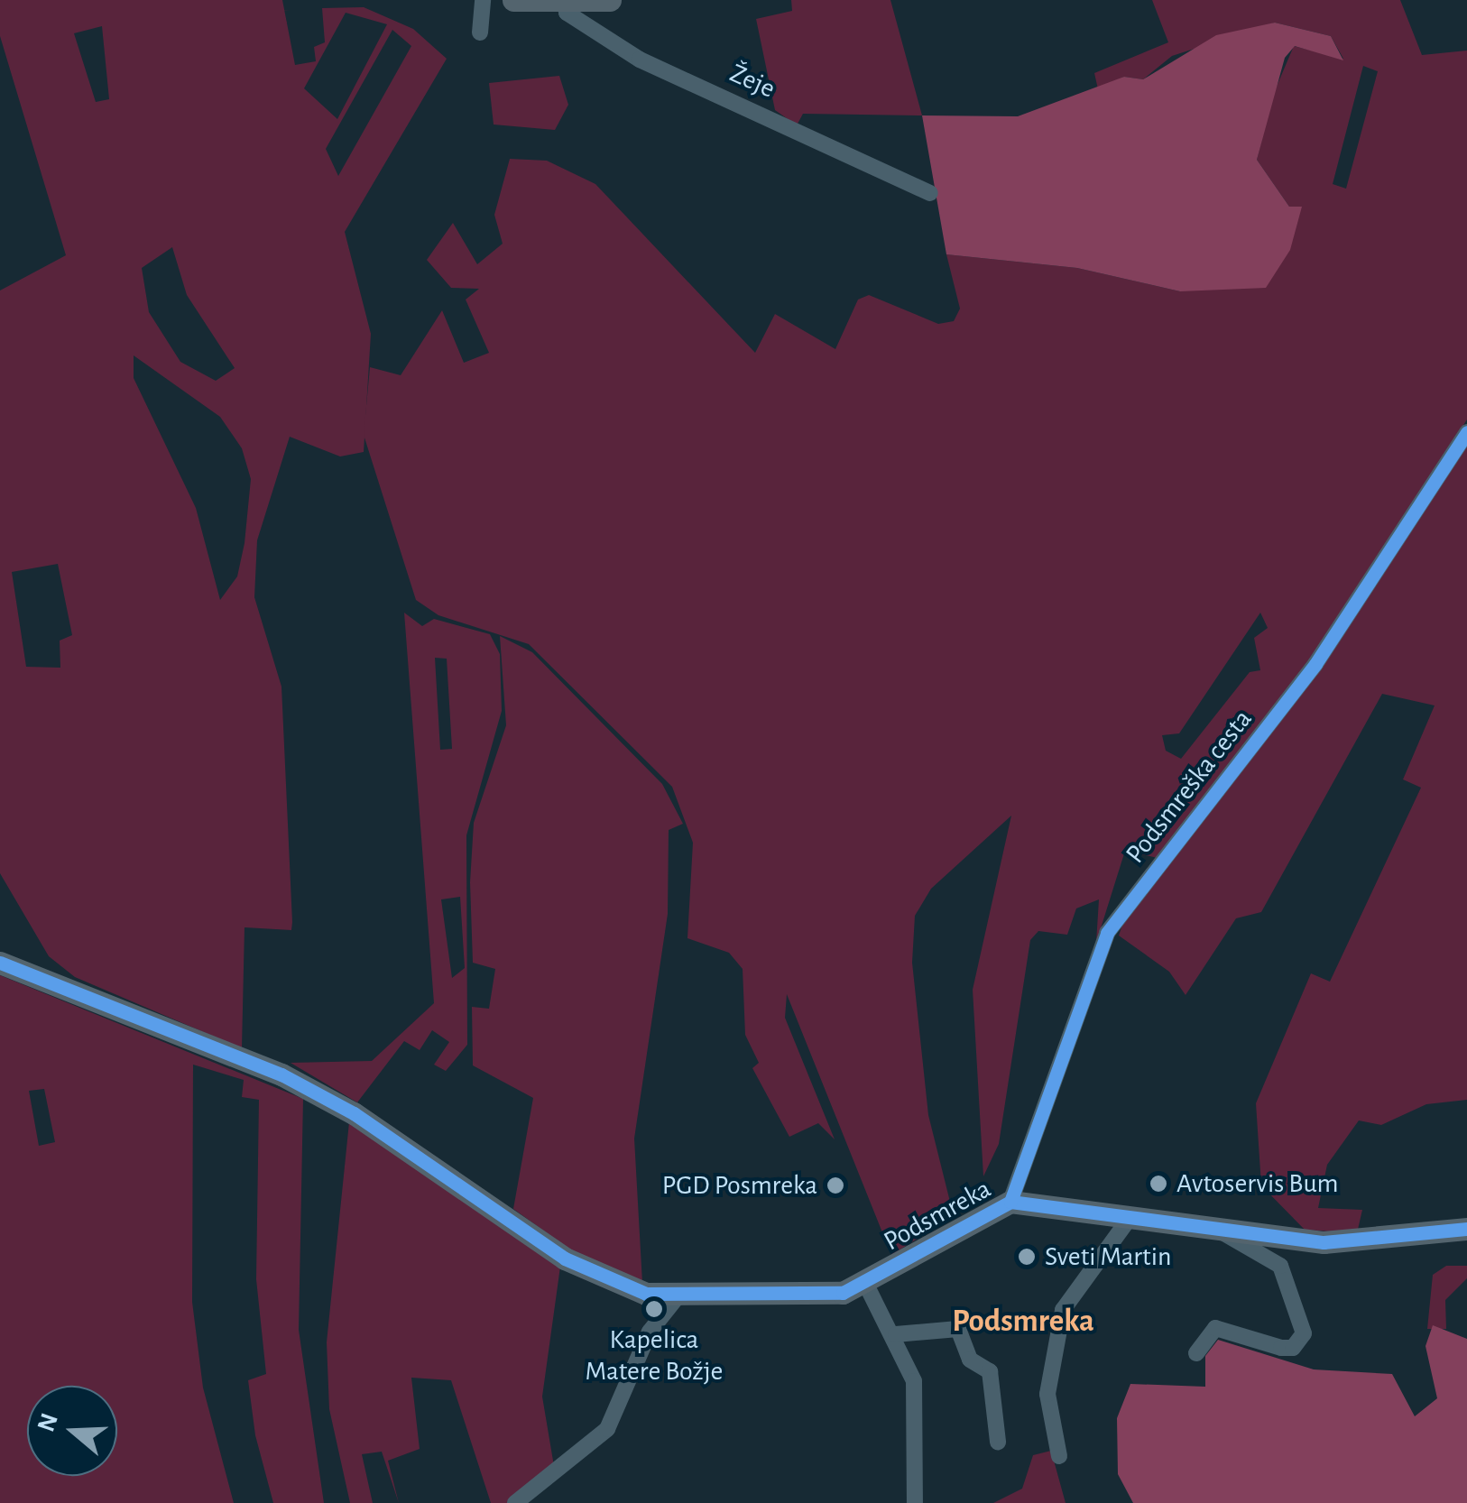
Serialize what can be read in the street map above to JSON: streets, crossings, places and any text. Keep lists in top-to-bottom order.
{
  "streets": {
    "street": ["Žeje", "Podsmreška cesta", "Podsmreka"]
  },
  "crossings": [
    ["Podsmreška cesta", "Podsmreka"]
  ],
  "districts": ["Podsmreka"],
  "places": [
    "Avtoservis Bum",
    "PGD Posmreka",
    "Sveti Martin",
    "Kapelica Matere Božje"
  ],
  "north": "left"
}
